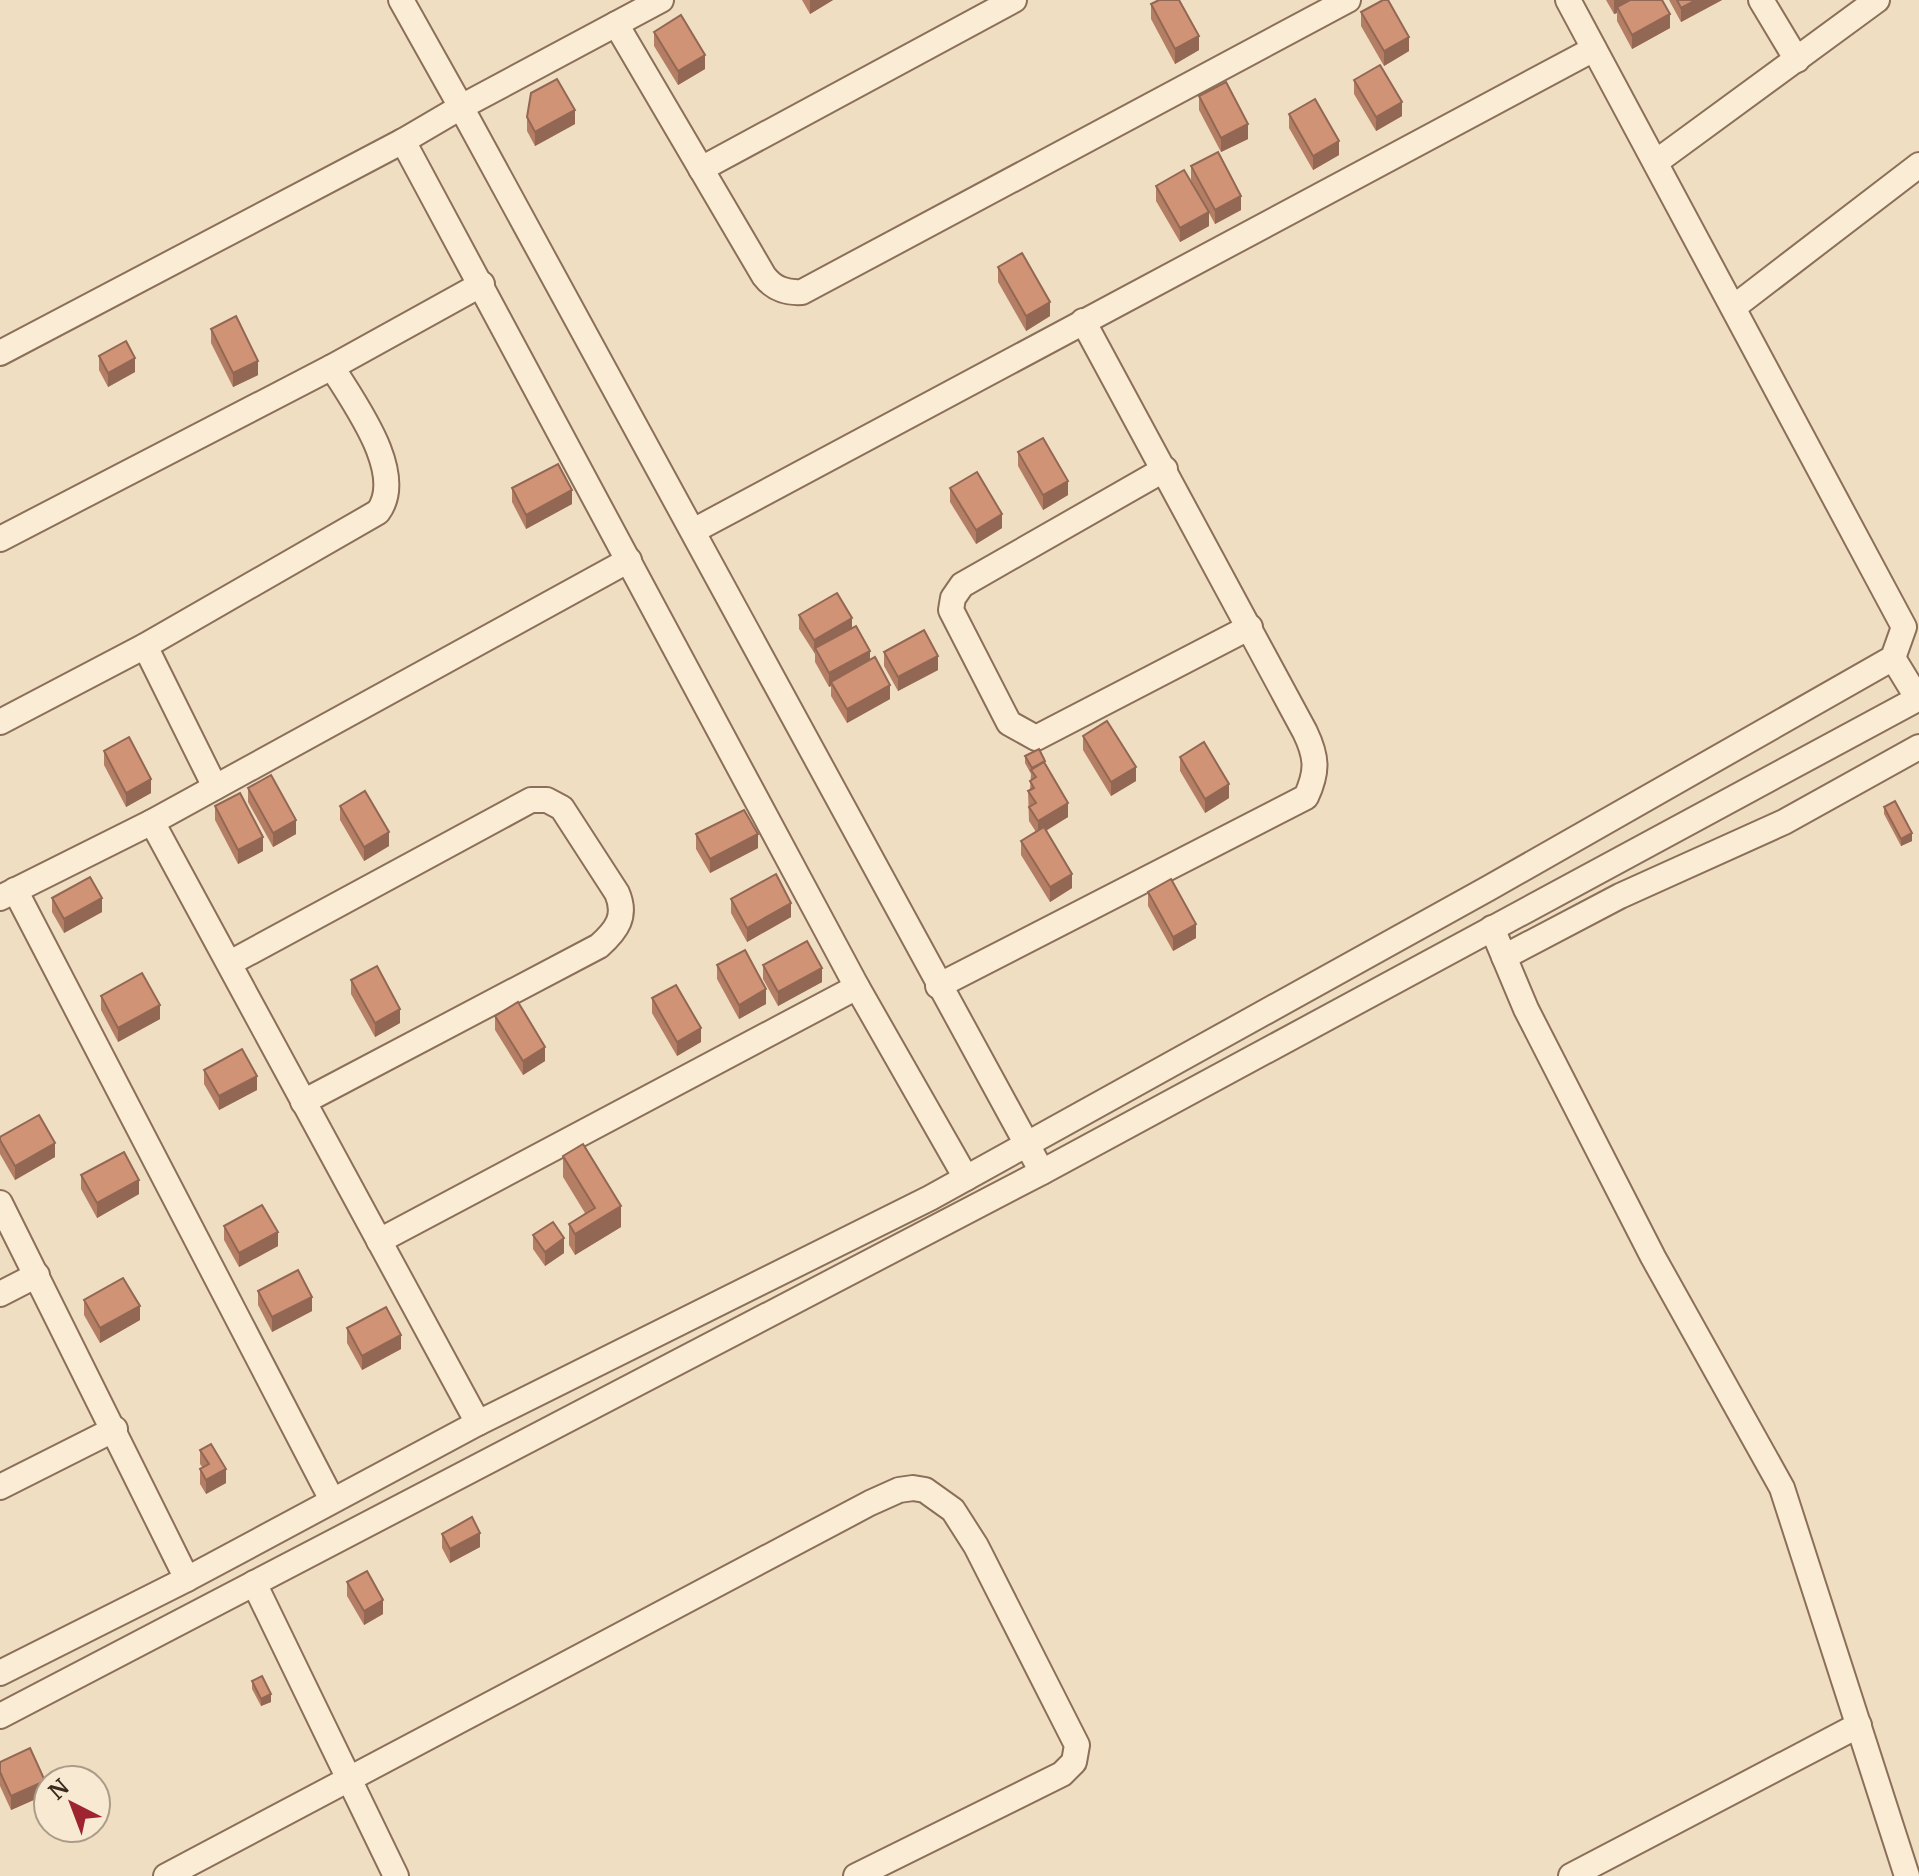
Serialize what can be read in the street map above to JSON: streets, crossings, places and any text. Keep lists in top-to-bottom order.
{
  "north": "top left"
}
